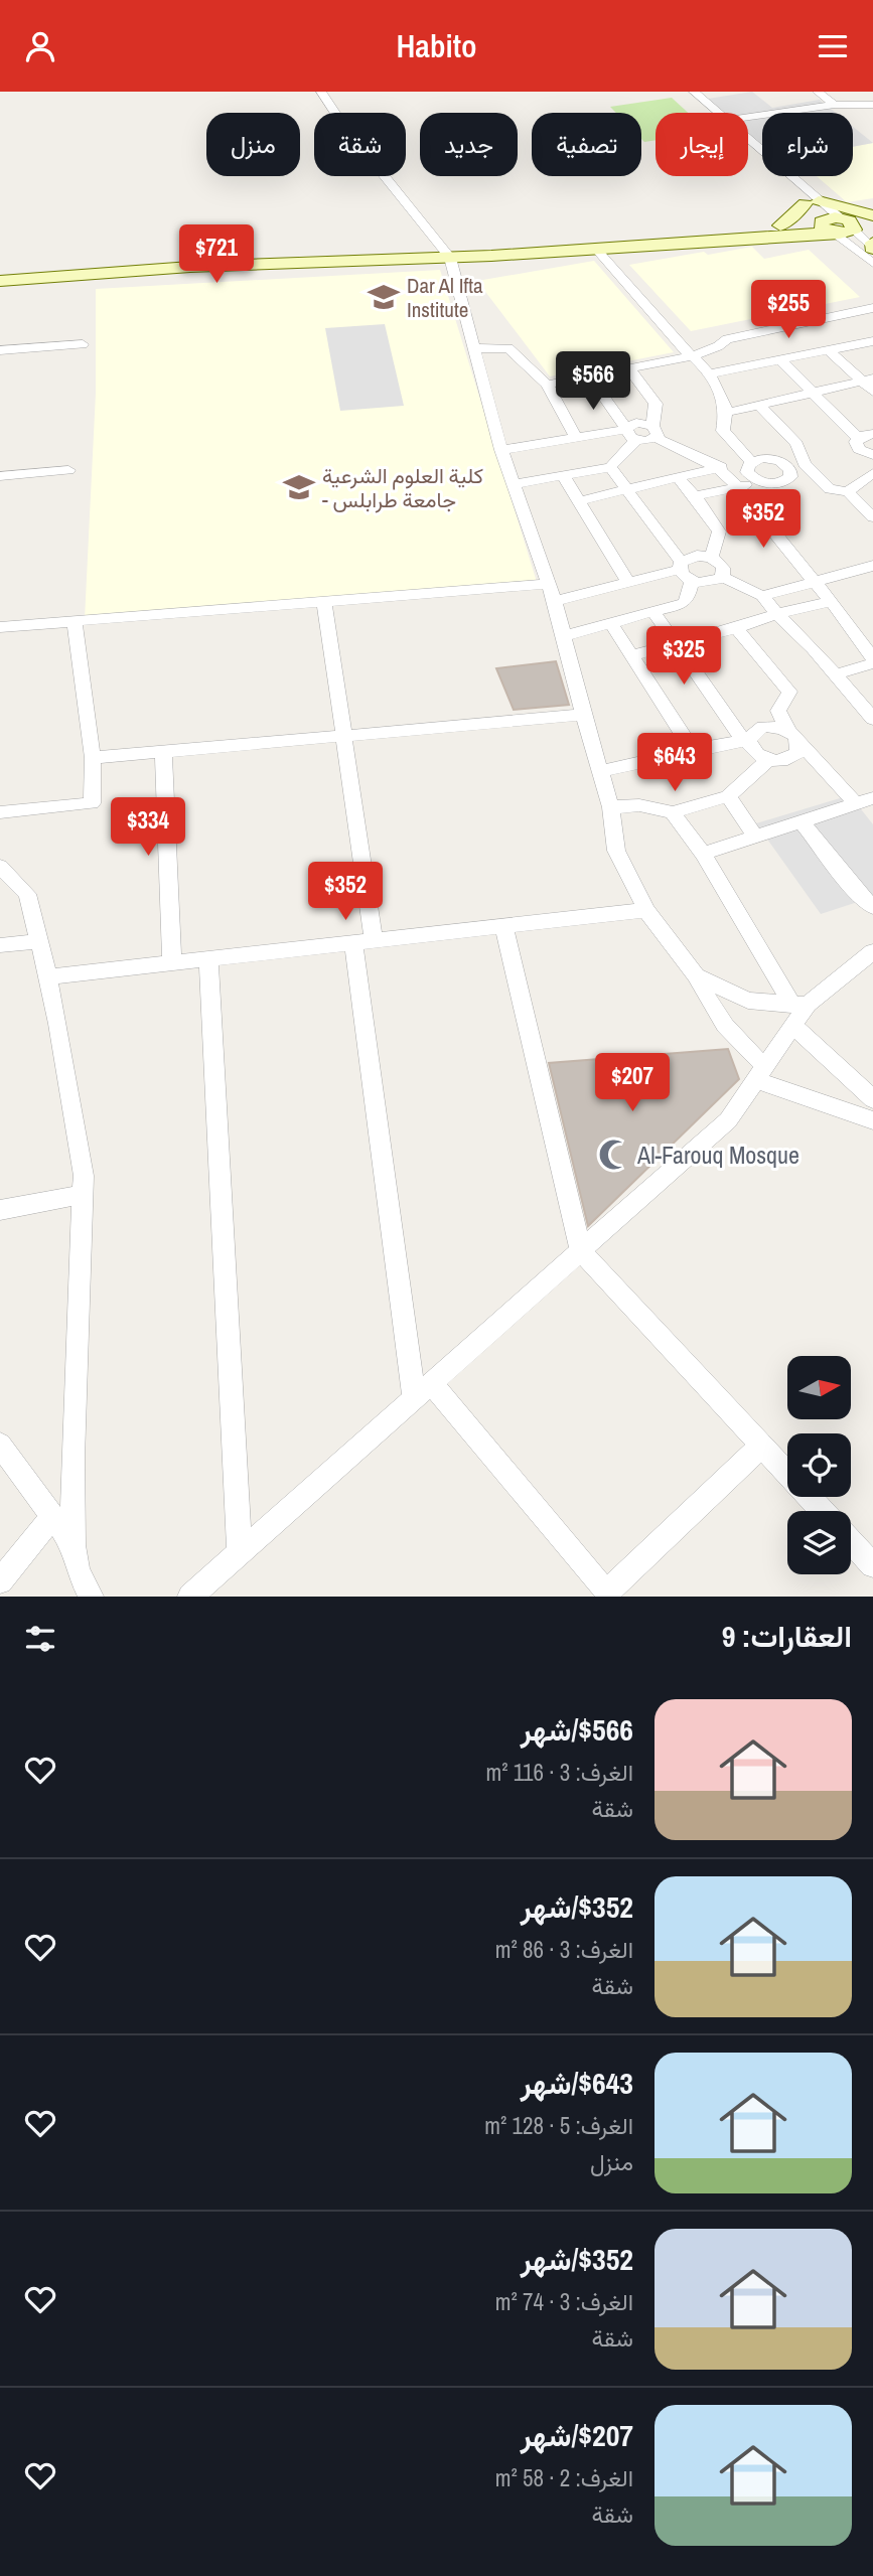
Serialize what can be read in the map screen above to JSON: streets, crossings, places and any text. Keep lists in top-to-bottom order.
{
  "places": {
    "school or university": ["Dar Al Ifta Institute", "كلية العلوم الشرعية - جامعة طرابلس"],
    "mosque": ["Al-Farouq Mosque"]
  },
  "north": "right",
  "page": {
    "header": "Habito",
    "chip": [
      "شراء",
      "إيجار",
      "تصفية",
      "جديد",
      "شقة",
      "منزل"
    ],
    "price": [
      "$721",
      "$255",
      "$566",
      "$352",
      "$325",
      "$643",
      "$334",
      "$352",
      "$207"
    ],
    "heading": "العقارات: 9",
    "list": [
      {
        "name": "$566/شهر",
        "note": "الغرف: 3 · 116 m² · شقة"
      },
      {
        "name": "$352/شهر",
        "note": "الغرف: 3 · 86 m² · شقة"
      },
      {
        "name": "$643/شهر",
        "note": "الغرف: 5 · 128 m² · منزل"
      },
      {
        "name": "$352/شهر",
        "note": "الغرف: 3 · 74 m² · شقة"
      },
      {
        "name": "$207/شهر",
        "note": "الغرف: 2 · 58 m² · شقة"
      }
    ]
  }
}
